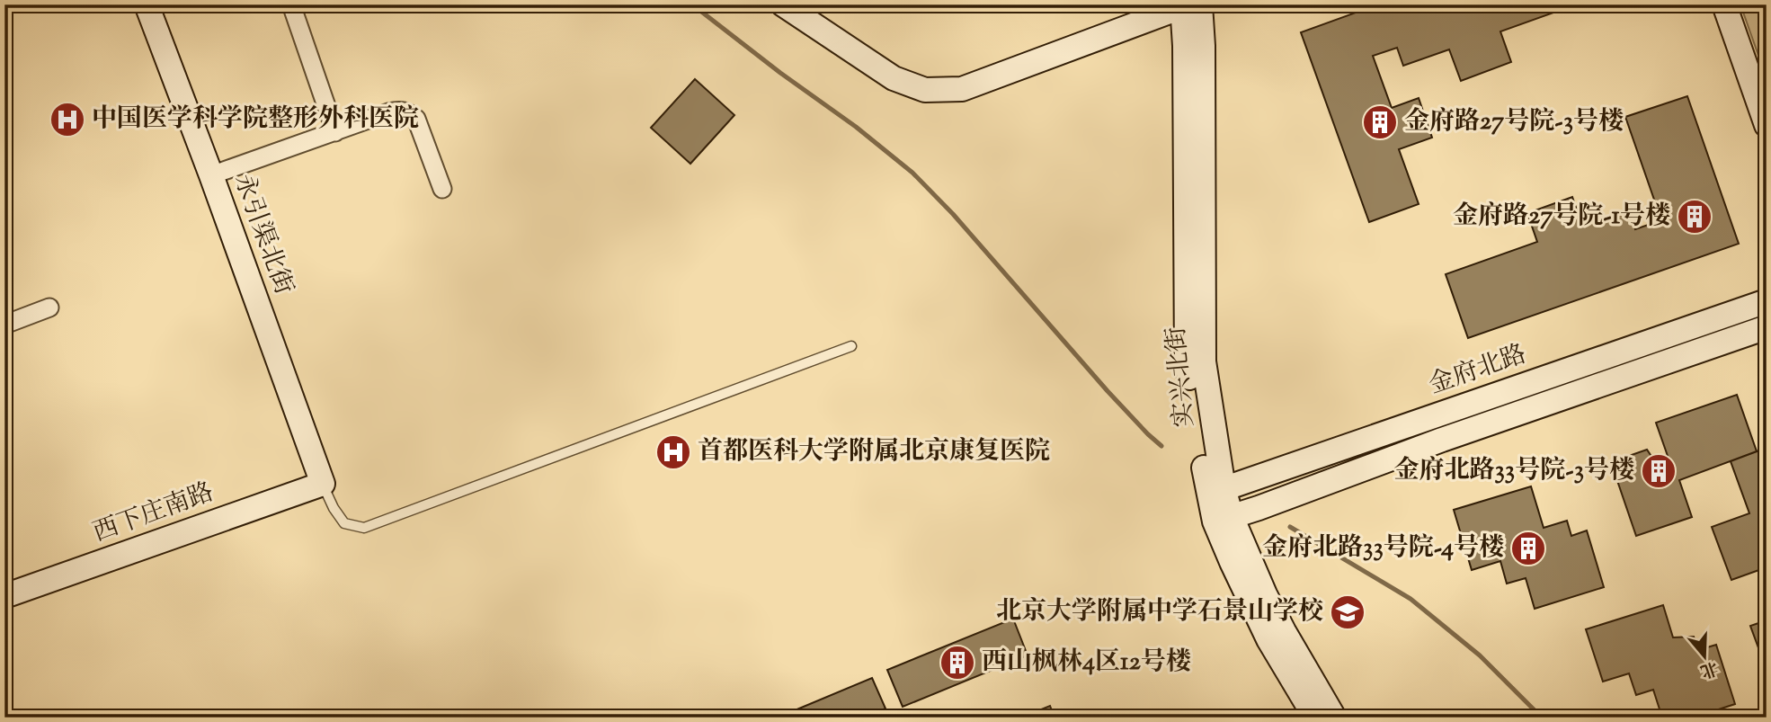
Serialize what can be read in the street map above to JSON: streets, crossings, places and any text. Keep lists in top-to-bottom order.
{
  "streets": {
    "main road": [
      "永引渠北街",
      "金府北路",
      "实兴北街",
      "西下庄南路"
    ]
  },
  "crossings": [
    ["永引渠北街", "西下庄南路"],
    ["金府北路", "实兴北街"]
  ],
  "places": {
    "hospital": ["中国医学科学院整形外科医院", "首都医科大学附属北京康复医院"],
    "building": [
      "金府路27号院-3号楼",
      "金府路27号院-1号楼",
      "金府北路33号院-3号楼",
      "金府北路33号院-4号楼",
      "西山枫林4区12号楼"
    ],
    "school or university": ["北京大学附属中学石景山学校"]
  },
  "north": "bottom"
}
